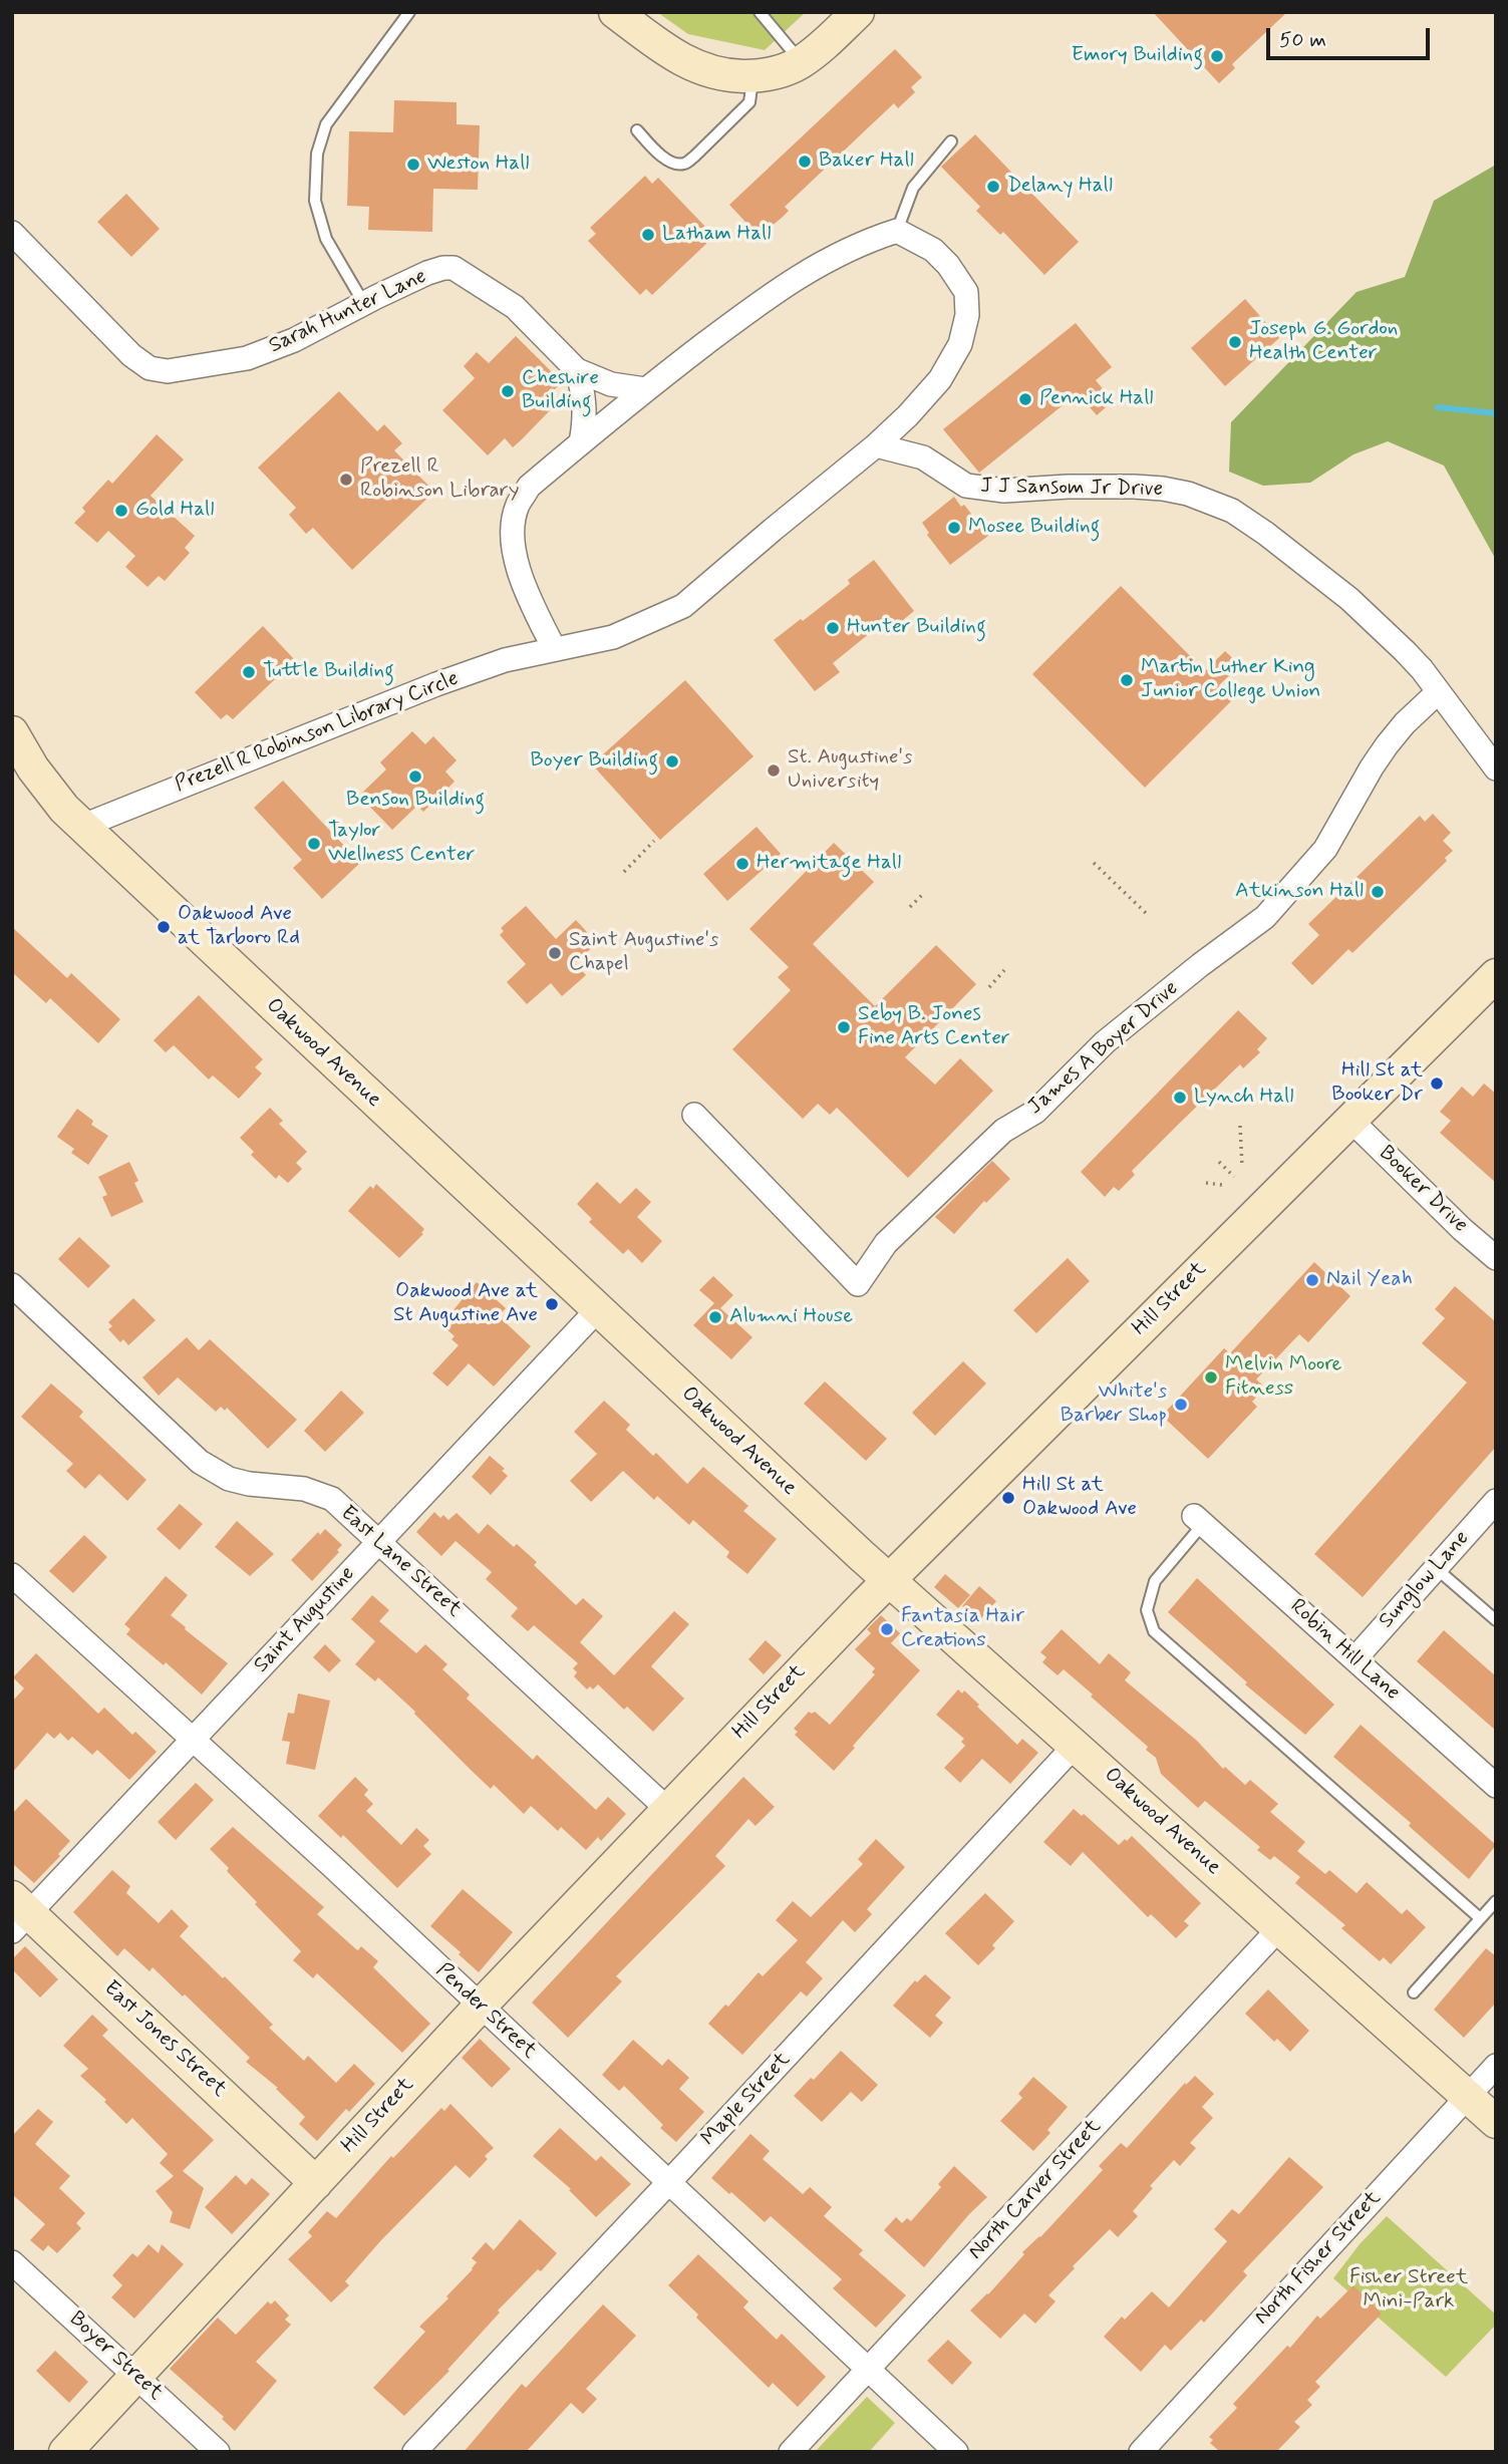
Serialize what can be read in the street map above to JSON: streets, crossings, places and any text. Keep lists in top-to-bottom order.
{
  "streets": {
    "street": [
      "Sarah Hunter Lane",
      "J J Sansom Jr Drive",
      "Prezell R Robinson Library Circle",
      "James A Boyer Drive",
      "Oakwood Avenue",
      "Booker Drive",
      "Hill Street",
      "East Lane Street",
      "Sunglow Lane",
      "Saint Augustine",
      "Robin Hill Lane",
      "Pender Street",
      "East Jones Street",
      "Maple Street",
      "North Carver Street",
      "North Fisher Street",
      "Boyer Street"
    ]
  },
  "crossings": [
    ["J J Sansom Jr Drive", "Prezell R Robinson Library Circle"],
    ["J J Sansom Jr Drive", "James A Boyer Drive"],
    ["Prezell R Robinson Library Circle", "Oakwood Avenue"],
    ["Oakwood Avenue", "Hill Street"],
    ["Oakwood Avenue", "Saint Augustine"],
    ["Oakwood Avenue", "Maple Street"],
    ["Oakwood Avenue", "North Carver Street"],
    ["Oakwood Avenue", "North Fisher Street"],
    ["Booker Drive", "Hill Street"],
    ["Hill Street", "East Lane Street"],
    ["Hill Street", "Pender Street"],
    ["Hill Street", "East Jones Street"],
    ["Hill Street", "Boyer Street"],
    ["East Lane Street", "Saint Augustine"],
    ["Sunglow Lane", "Robin Hill Lane"],
    ["Saint Augustine", "Pender Street"],
    ["Saint Augustine", "East Jones Street"],
    ["Pender Street", "Maple Street"],
    ["Pender Street", "North Carver Street"]
  ],
  "parks": ["Fisher Street Mini-Park"],
  "places": [
    "Emory Building",
    "Baker Hall",
    "Weston Hall",
    "Delany Hall",
    "Latham Hall",
    "Joseph G. Gordon Health Center",
    "Cheshire Building",
    "Pennick Hall",
    "Prezell R Robinson Library",
    "Gold Hall",
    "Mosee Building",
    "Hunter Building",
    "Tuttle Building",
    "Martin Luther King Junior College Union",
    "Boyer Building",
    "St. Augustine's University",
    "Benson Building",
    "Taylor Wellness Center",
    "Hermitage Hall",
    "Atkinson Hall",
    "Oakwood Ave at Tarboro Rd",
    "Saint Augustine's Chapel",
    "Seby B. Jones Fine Arts Center",
    "Hill St at Booker Dr",
    "Lynch Hall",
    "Nail Yeah",
    "Oakwood Ave at St Augustine Ave",
    "Alumni House",
    "Melvin Moore Fitness",
    "White's Barber Shop",
    "Hill St at Oakwood Ave",
    "Fantasia Hair Creations"
  ],
  "scale_bar": "50 m"
}
